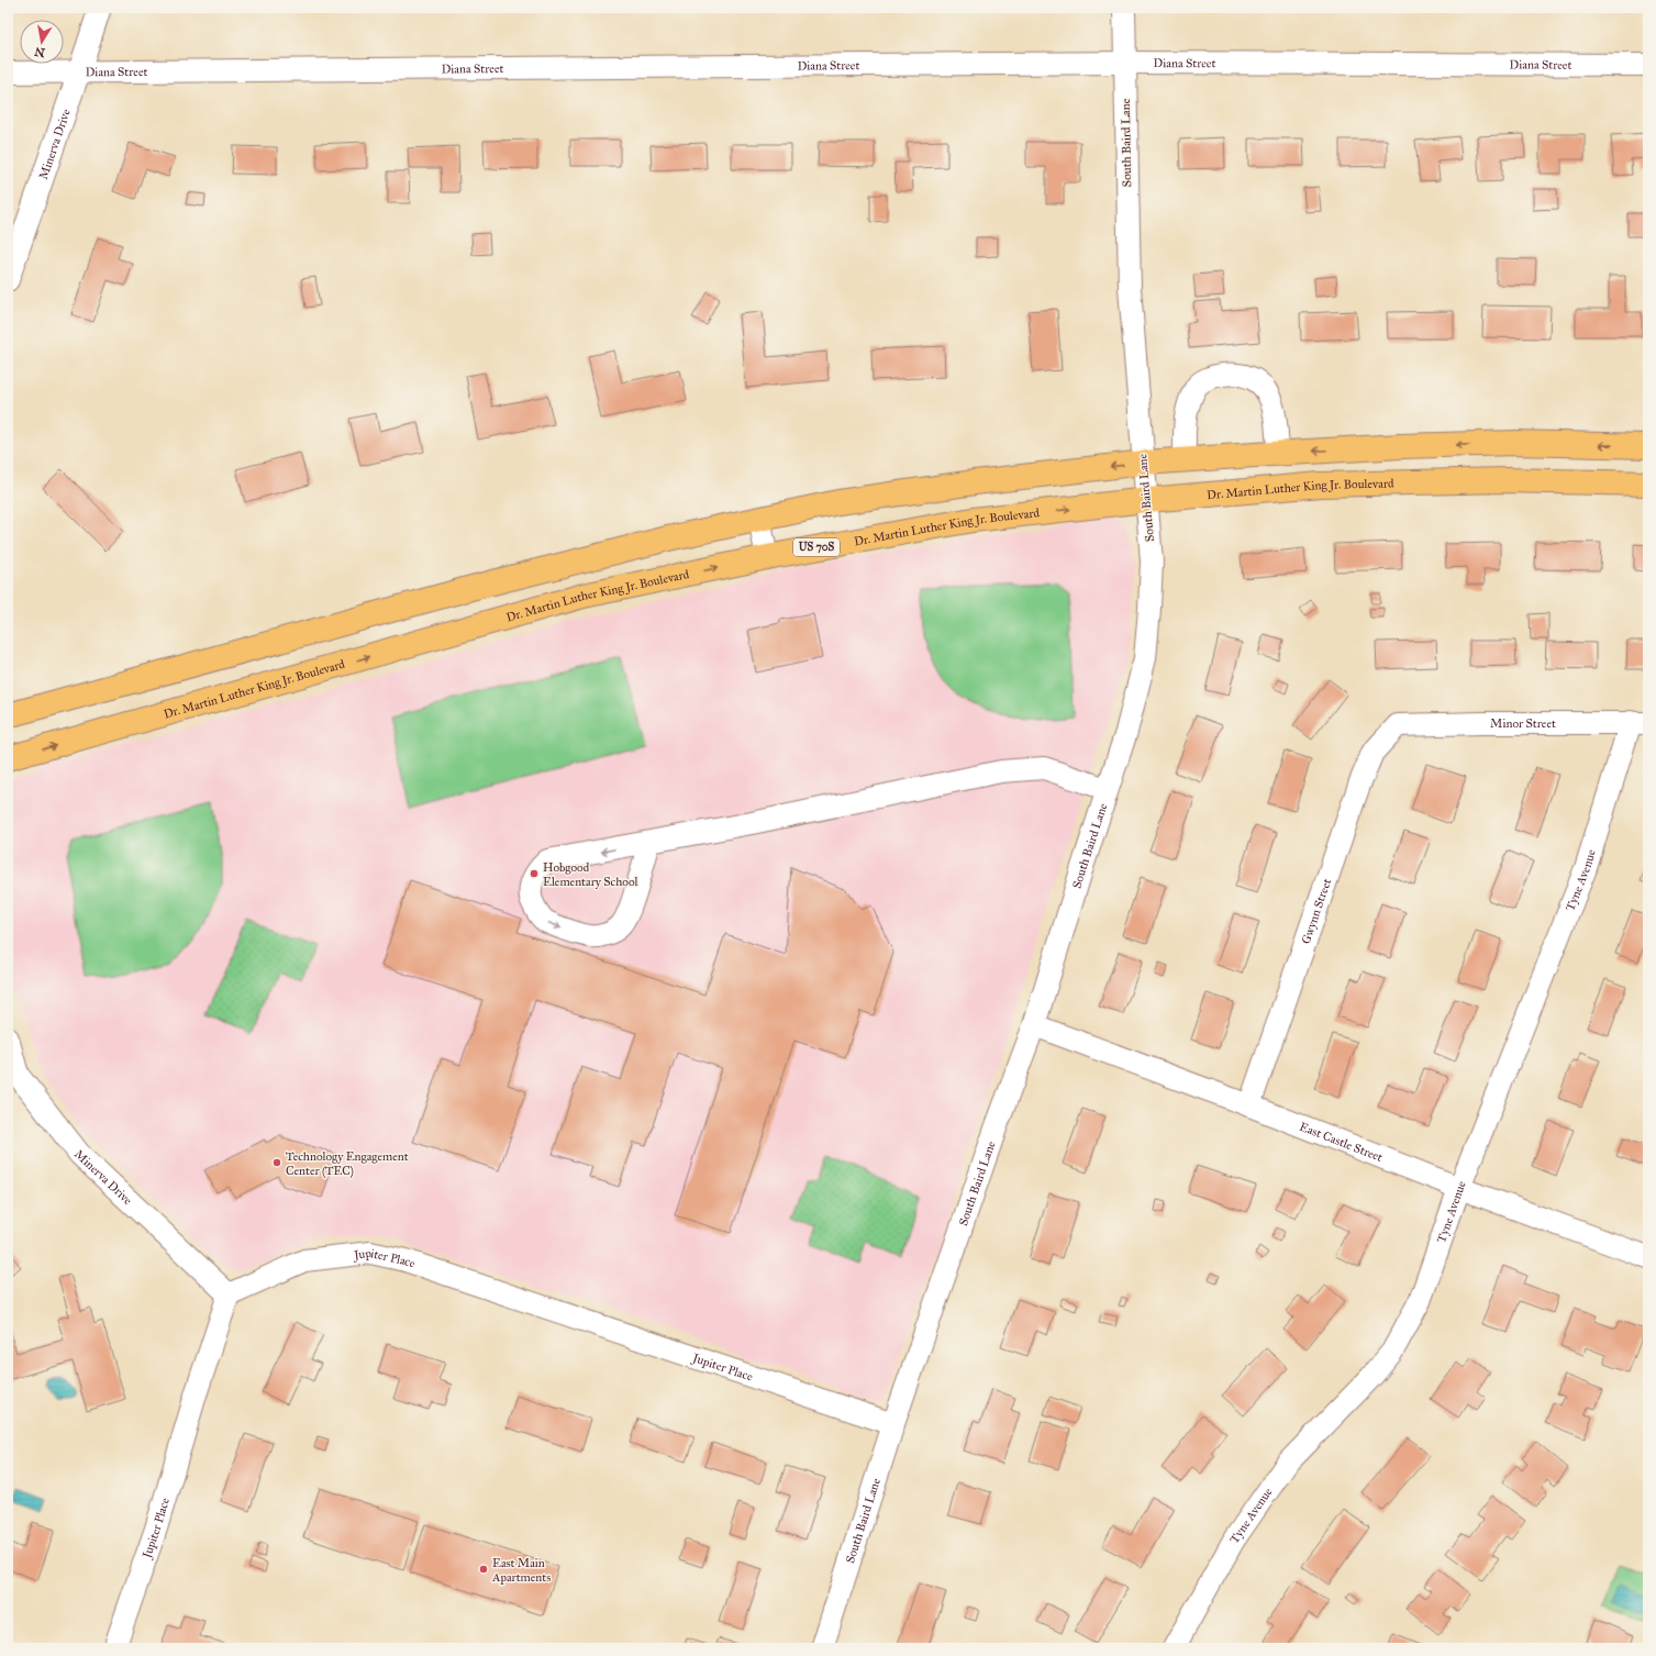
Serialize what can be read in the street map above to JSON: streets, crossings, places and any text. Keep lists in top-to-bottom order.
{
  "streets": {
    "main road": ["Dr. Martin Luther King Jr. Boulevard", "US 70S"],
    "street": [
      "Diana Street",
      "South Baird Lane",
      "Minerva Drive",
      "Minor Street",
      "Tyne Avenue",
      "Gwynn Street",
      "East Castle Street",
      "Jupiter Place"
    ]
  },
  "crossings": [
    ["Diana Street", "South Baird Lane"],
    ["Diana Street", "Minerva Drive"],
    ["South Baird Lane", "Dr. Martin Luther King Jr. Boulevard"],
    ["South Baird Lane", "East Castle Street"],
    ["South Baird Lane", "Jupiter Place"],
    ["Minerva Drive", "Jupiter Place"],
    ["Minor Street", "Tyne Avenue"],
    ["Minor Street", "Gwynn Street"],
    ["Tyne Avenue", "East Castle Street"],
    ["Gwynn Street", "East Castle Street"]
  ],
  "places": ["Hobgood Elementary School", "Technology Engagement Center (TEC)", "East Main Apartments"],
  "north": "bottom"
}
